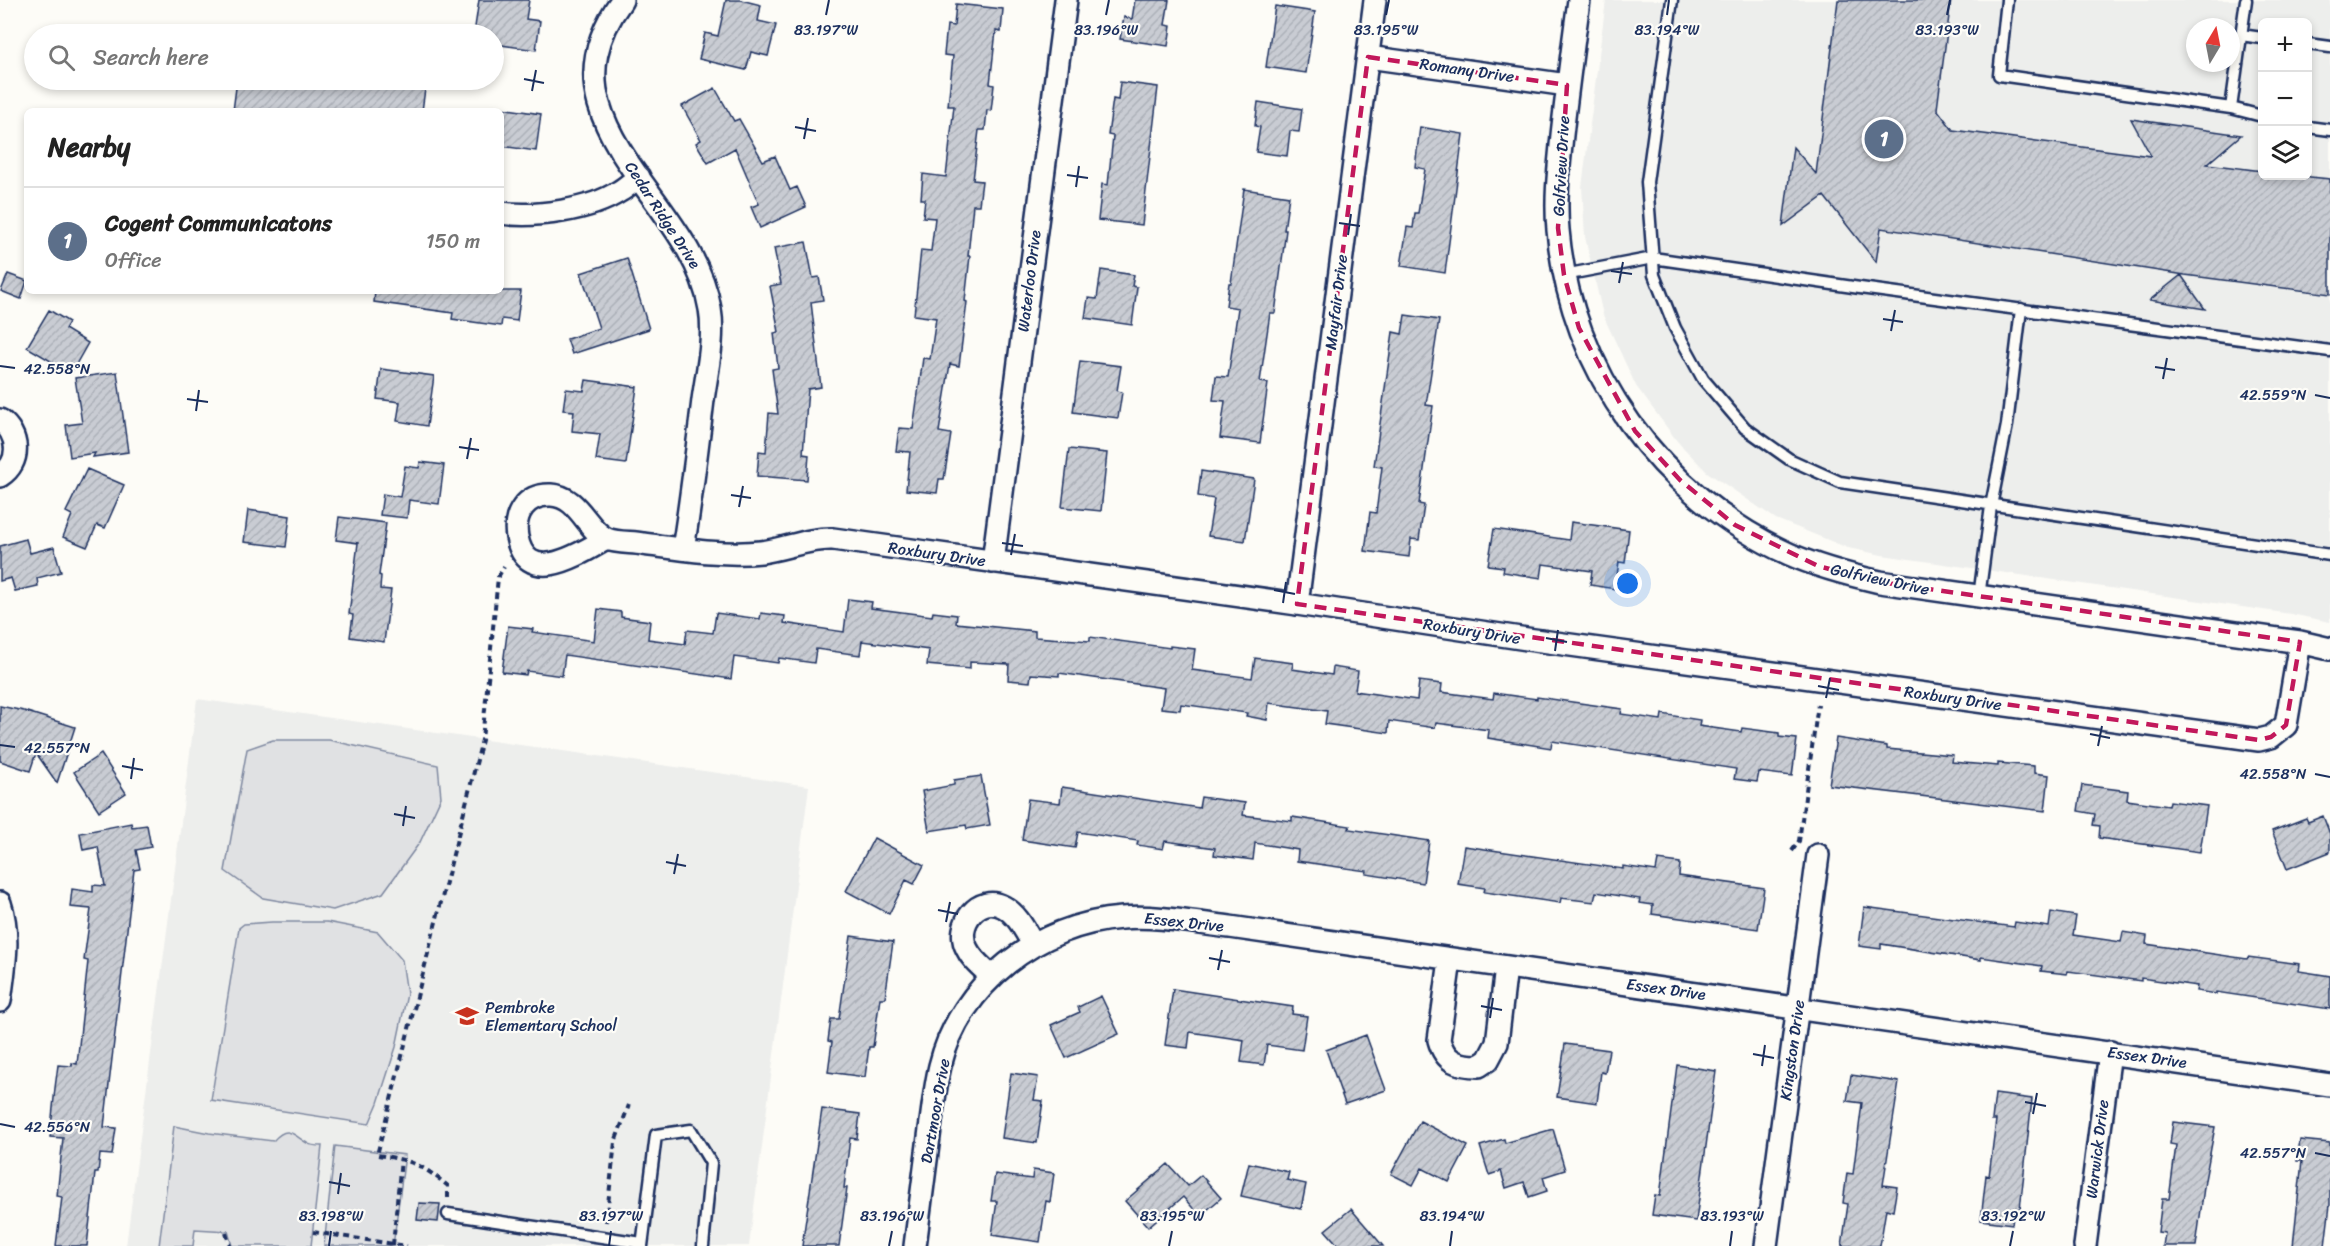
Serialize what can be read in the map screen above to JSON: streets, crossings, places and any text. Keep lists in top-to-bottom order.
{
  "streets": {
    "street": [
      "Romany Drive",
      "Golfview Drive",
      "Cedar Ridge Drive",
      "Waterloo Drive",
      "Mayfair Drive",
      "Roxbury Drive",
      "Essex Drive",
      "Kingston Drive",
      "Dartmoor Drive",
      "Warwick Drive"
    ]
  },
  "crossings": [
    ["Romany Drive", "Golfview Drive"],
    ["Romany Drive", "Mayfair Drive"],
    ["Golfview Drive", "Roxbury Drive"],
    ["Cedar Ridge Drive", "Roxbury Drive"],
    ["Waterloo Drive", "Roxbury Drive"],
    ["Mayfair Drive", "Roxbury Drive"],
    ["Essex Drive", "Kingston Drive"],
    ["Essex Drive", "Dartmoor Drive"],
    ["Essex Drive", "Warwick Drive"]
  ],
  "places": {
    "school or university": ["Pembroke Elementary School"]
  },
  "north": "top",
  "page": {
    "map_buttons": ["+", "−"],
    "search": "Search here",
    "heading": "Nearby",
    "pins": "1",
    "list": [
      {
        "mark": "1",
        "name": "Cogent Communicatons",
        "note": "Office",
        "value": "150 m"
      }
    ]
  },
  "coordinates": [
    "83.197°W",
    "83.196°W",
    "83.195°W",
    "83.194°W",
    "83.193°W",
    "42.558°N",
    "42.559°N",
    "42.557°N",
    "42.556°N",
    "83.198°W",
    "83.192°W"
  ]
}
